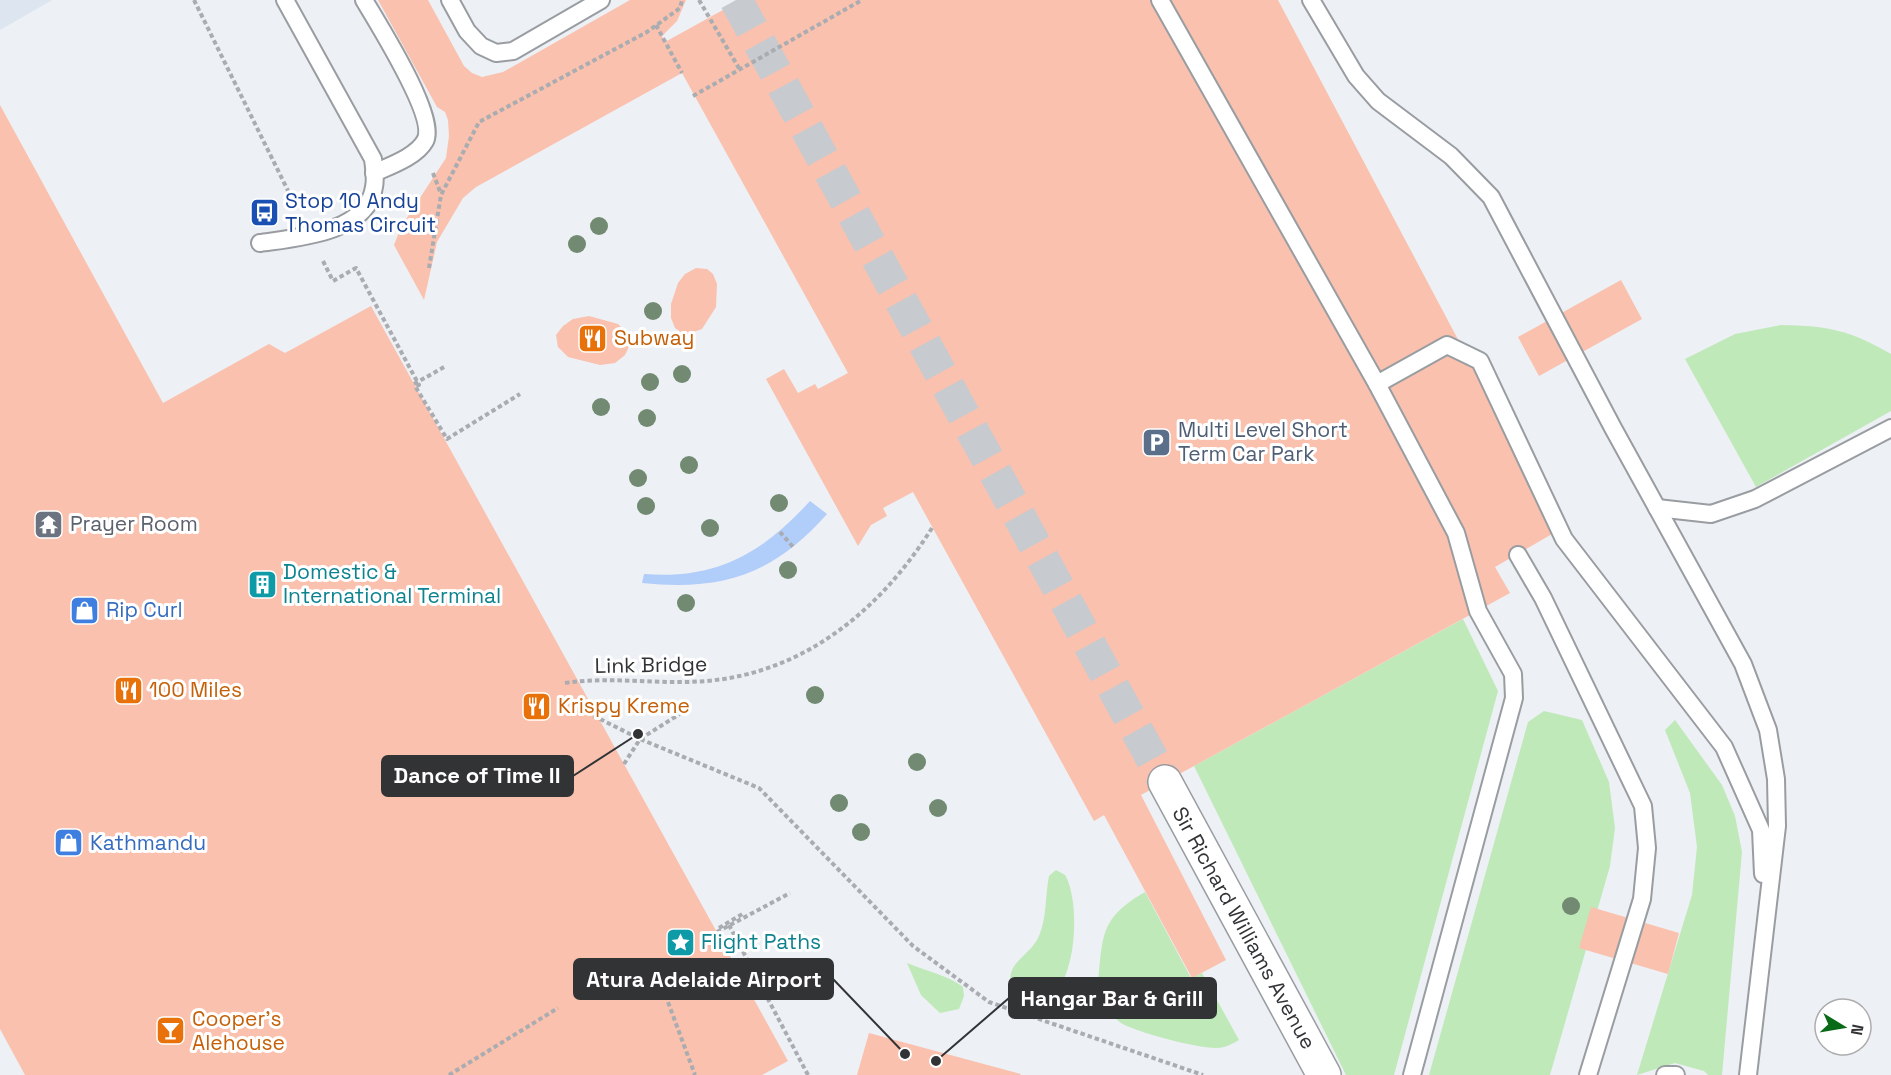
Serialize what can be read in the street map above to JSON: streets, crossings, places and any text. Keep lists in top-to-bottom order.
{
  "streets": {
    "main road": ["Sir Richard Williams Avenue"],
    "path": ["Link Bridge"]
  },
  "places": {
    "bus stop": ["Stop 10 Andy Thomas Circuit"],
    "restaurant": ["Subway", "100 Miles", "Krispy Kreme"],
    "parking": ["Multi Level Short Term Car Park"],
    "temple": ["Prayer Room"],
    "building": ["Domestic & International Terminal"],
    "shop": ["Rip Curl", "Kathmandu"],
    "other": ["Dance of Time II", "Atura Adelaide Airport", "Hangar Bar & Grill"],
    "place": ["Flight Paths"],
    "bar": ["Cooper's Alehouse"]
  },
  "north": "right"
}
